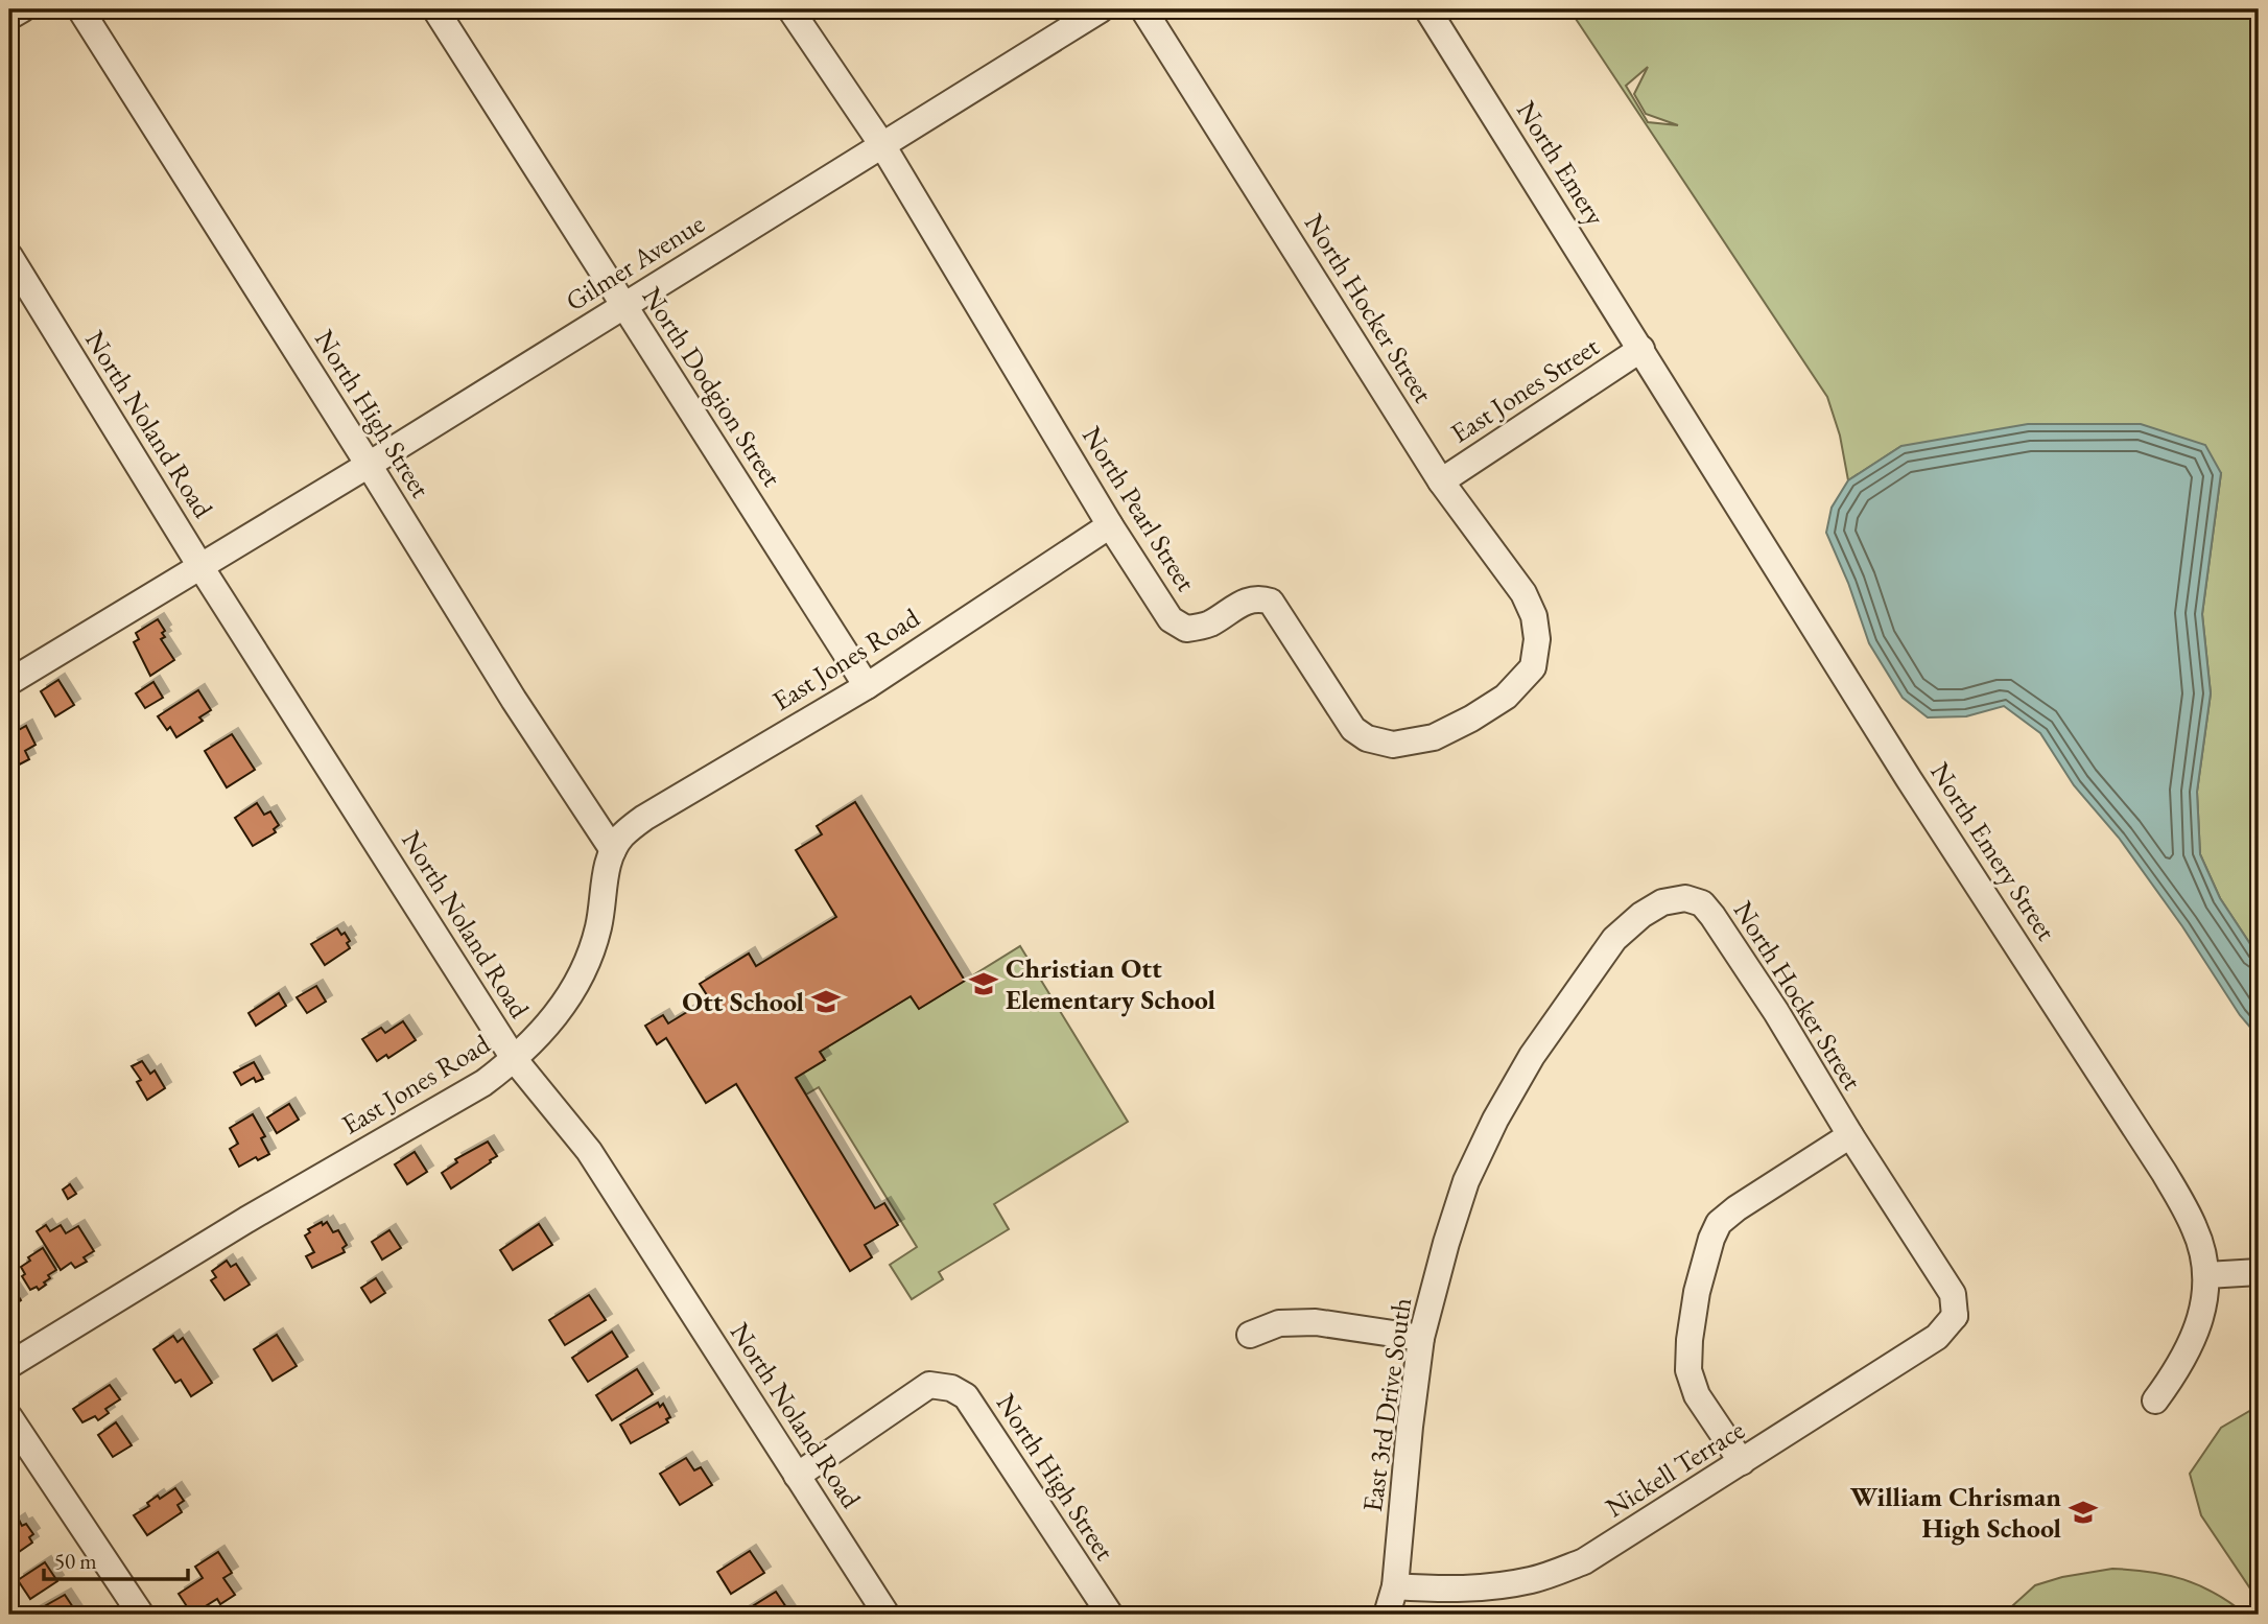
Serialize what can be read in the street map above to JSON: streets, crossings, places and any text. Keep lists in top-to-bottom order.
{
  "streets": {
    "street": [
      "North Emery",
      "Gilmer Avenue",
      "North Hocker Street",
      "North Dodgion Street",
      "East Jones Street",
      "North High Street",
      "North Noland Road",
      "North Pearl Street",
      "East Jones Road",
      "North Emery Street",
      "East 3rd Drive South",
      "Nickell Terrace"
    ]
  },
  "crossings": [
    ["North Emery", "East Jones Street"],
    ["North Emery", "North Emery Street"],
    ["Gilmer Avenue", "North Dodgion Street"],
    ["Gilmer Avenue", "North High Street"],
    ["Gilmer Avenue", "North Noland Road"],
    ["Gilmer Avenue", "North Pearl Street"],
    ["North Hocker Street", "East Jones Street"],
    ["North Hocker Street", "North Pearl Street"],
    ["North Hocker Street", "East 3rd Drive South"],
    ["North Hocker Street", "Nickell Terrace"],
    ["North Dodgion Street", "East Jones Road"],
    ["East Jones Street", "North Emery Street"],
    ["North High Street", "North Noland Road"],
    ["North High Street", "East Jones Road"],
    ["North Noland Road", "East Jones Road"],
    ["North Pearl Street", "East Jones Road"],
    ["East 3rd Drive South", "Nickell Terrace"]
  ],
  "places": {
    "school or university": ["Christian Ott Elementary School", "Ott School", "William Chrisman High School"]
  },
  "scale_bar": "50 m"
}
